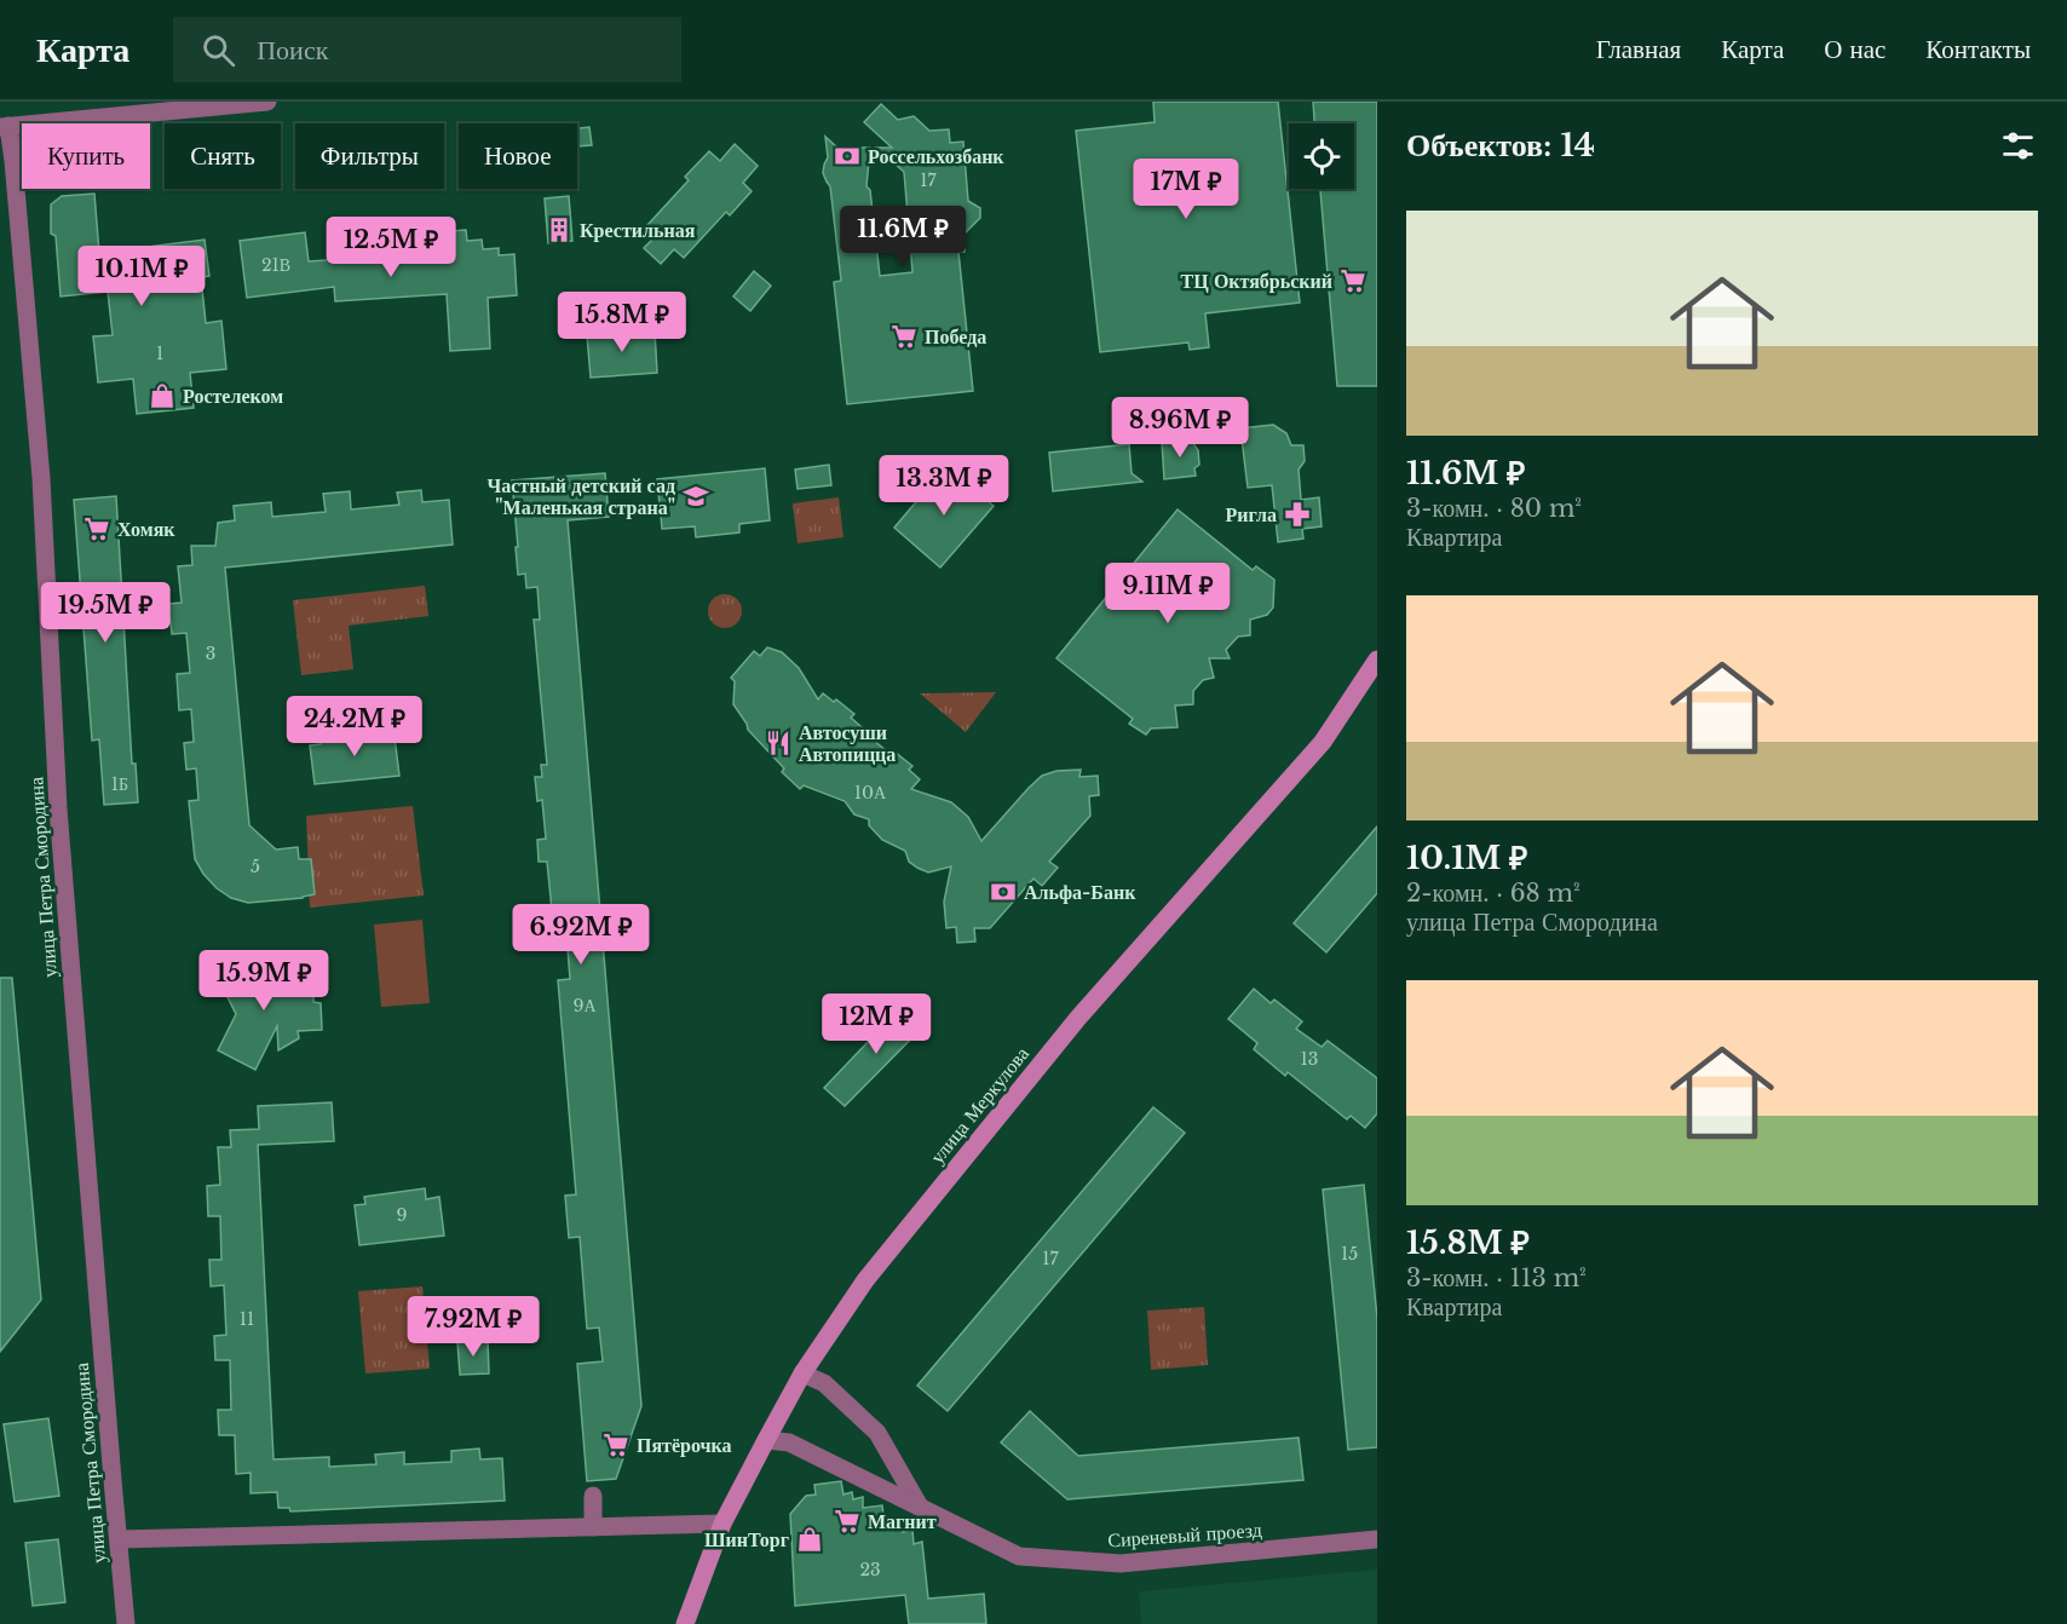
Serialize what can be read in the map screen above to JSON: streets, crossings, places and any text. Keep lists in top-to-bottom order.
{
  "streets": {
    "street": ["улица Петра Смородина", "улица Меркулова", "Сиреневый проезд"]
  },
  "crossings": [
    ["улица Меркулова", "Сиреневый проезд"]
  ],
  "places": {
    "bank": ["Россельхозбанк", "Альфа-Банк"],
    "building": ["Крестильная"],
    "supermarket": [
      "ТЦ Октябрьский",
      "Победа",
      "Хомяк",
      "Пятёрочка",
      "Магнит"
    ],
    "shop": ["Ростелеком", "ШинТорг"],
    "school or university": ["Частный детский сад \"Маленькая страна\""],
    "pharmacy": ["Ригла"],
    "restaurant": ["Автосуши Автопицца"]
  },
  "house_numbers": [
    "17",
    "21В",
    "1",
    "3",
    "1Б",
    "10А",
    "5",
    "9А",
    "13",
    "9",
    "15",
    "17",
    "11",
    "23"
  ],
  "page": {
    "header": "Карта",
    "search": "Поиск",
    "nav": [
      "Главная",
      "Карта",
      "О нас",
      "Контакты"
    ],
    "heading": "Объектов: 14",
    "chip": [
      "Купить",
      "Снять",
      "Фильтры",
      "Новое"
    ],
    "price": [
      "17M ₽",
      "11.6M ₽",
      "12.5M ₽",
      "10.1M ₽",
      "15.8M ₽",
      "8.96M ₽",
      "13.3M ₽",
      "9.11M ₽",
      "19.5M ₽",
      "24.2M ₽",
      "6.92M ₽",
      "15.9M ₽",
      "12M ₽",
      "7.92M ₽"
    ],
    "list": [
      {
        "name": "11.6M ₽",
        "note": "3-комн. · 80 m² · Квартира"
      },
      {
        "name": "10.1M ₽",
        "note": "2-комн. · 68 m² · улица Петра Смородина"
      },
      {
        "name": "15.8M ₽",
        "note": "3-комн. · 113 m² · Квартира"
      }
    ]
  }
}
